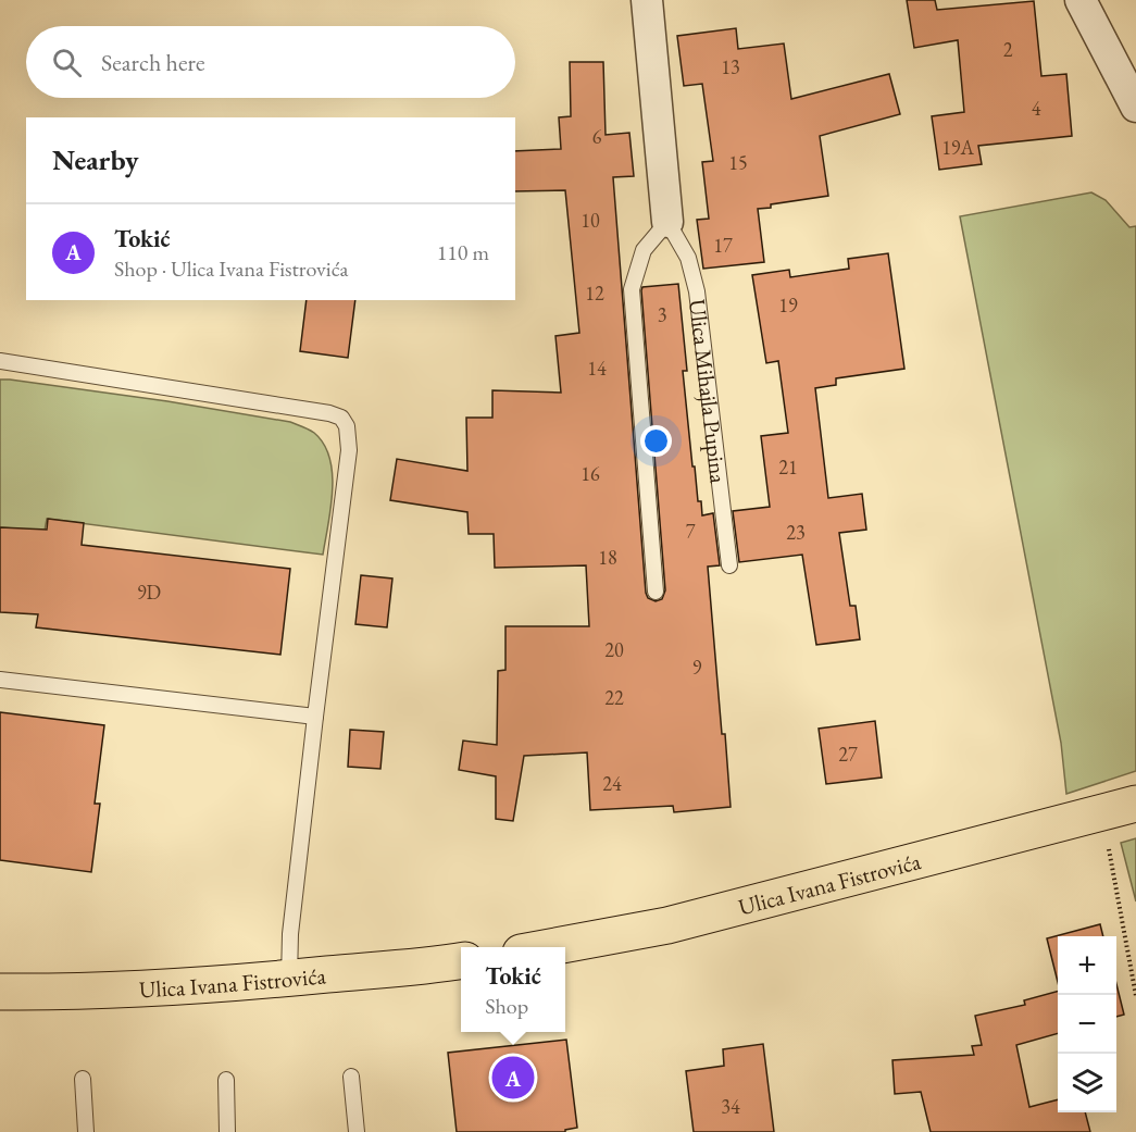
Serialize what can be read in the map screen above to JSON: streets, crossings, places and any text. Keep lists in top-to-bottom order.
{
  "streets": {
    "main road": ["Ulica Ivana Fistrovića"],
    "street": ["Ulica Mihajla Pupina"]
  },
  "house_numbers": [
    "2",
    "13",
    "4",
    "6",
    "19A",
    "15",
    "10",
    "17",
    "12",
    "19",
    "3",
    "14",
    "21",
    "16",
    "7",
    "23",
    "18",
    "9D",
    "20",
    "9",
    "22",
    "27",
    "24",
    "34"
  ],
  "page": {
    "search": "Search here",
    "heading": "Nearby",
    "list": [
      {
        "mark": "A",
        "name": "Tokić",
        "note": "Shop · Ulica Ivana Fistrovića",
        "value": "110 m"
      }
    ],
    "map_buttons": ["+", "−"],
    "popup": ["Tokić", "Shop"],
    "pins": "A"
  }
}
